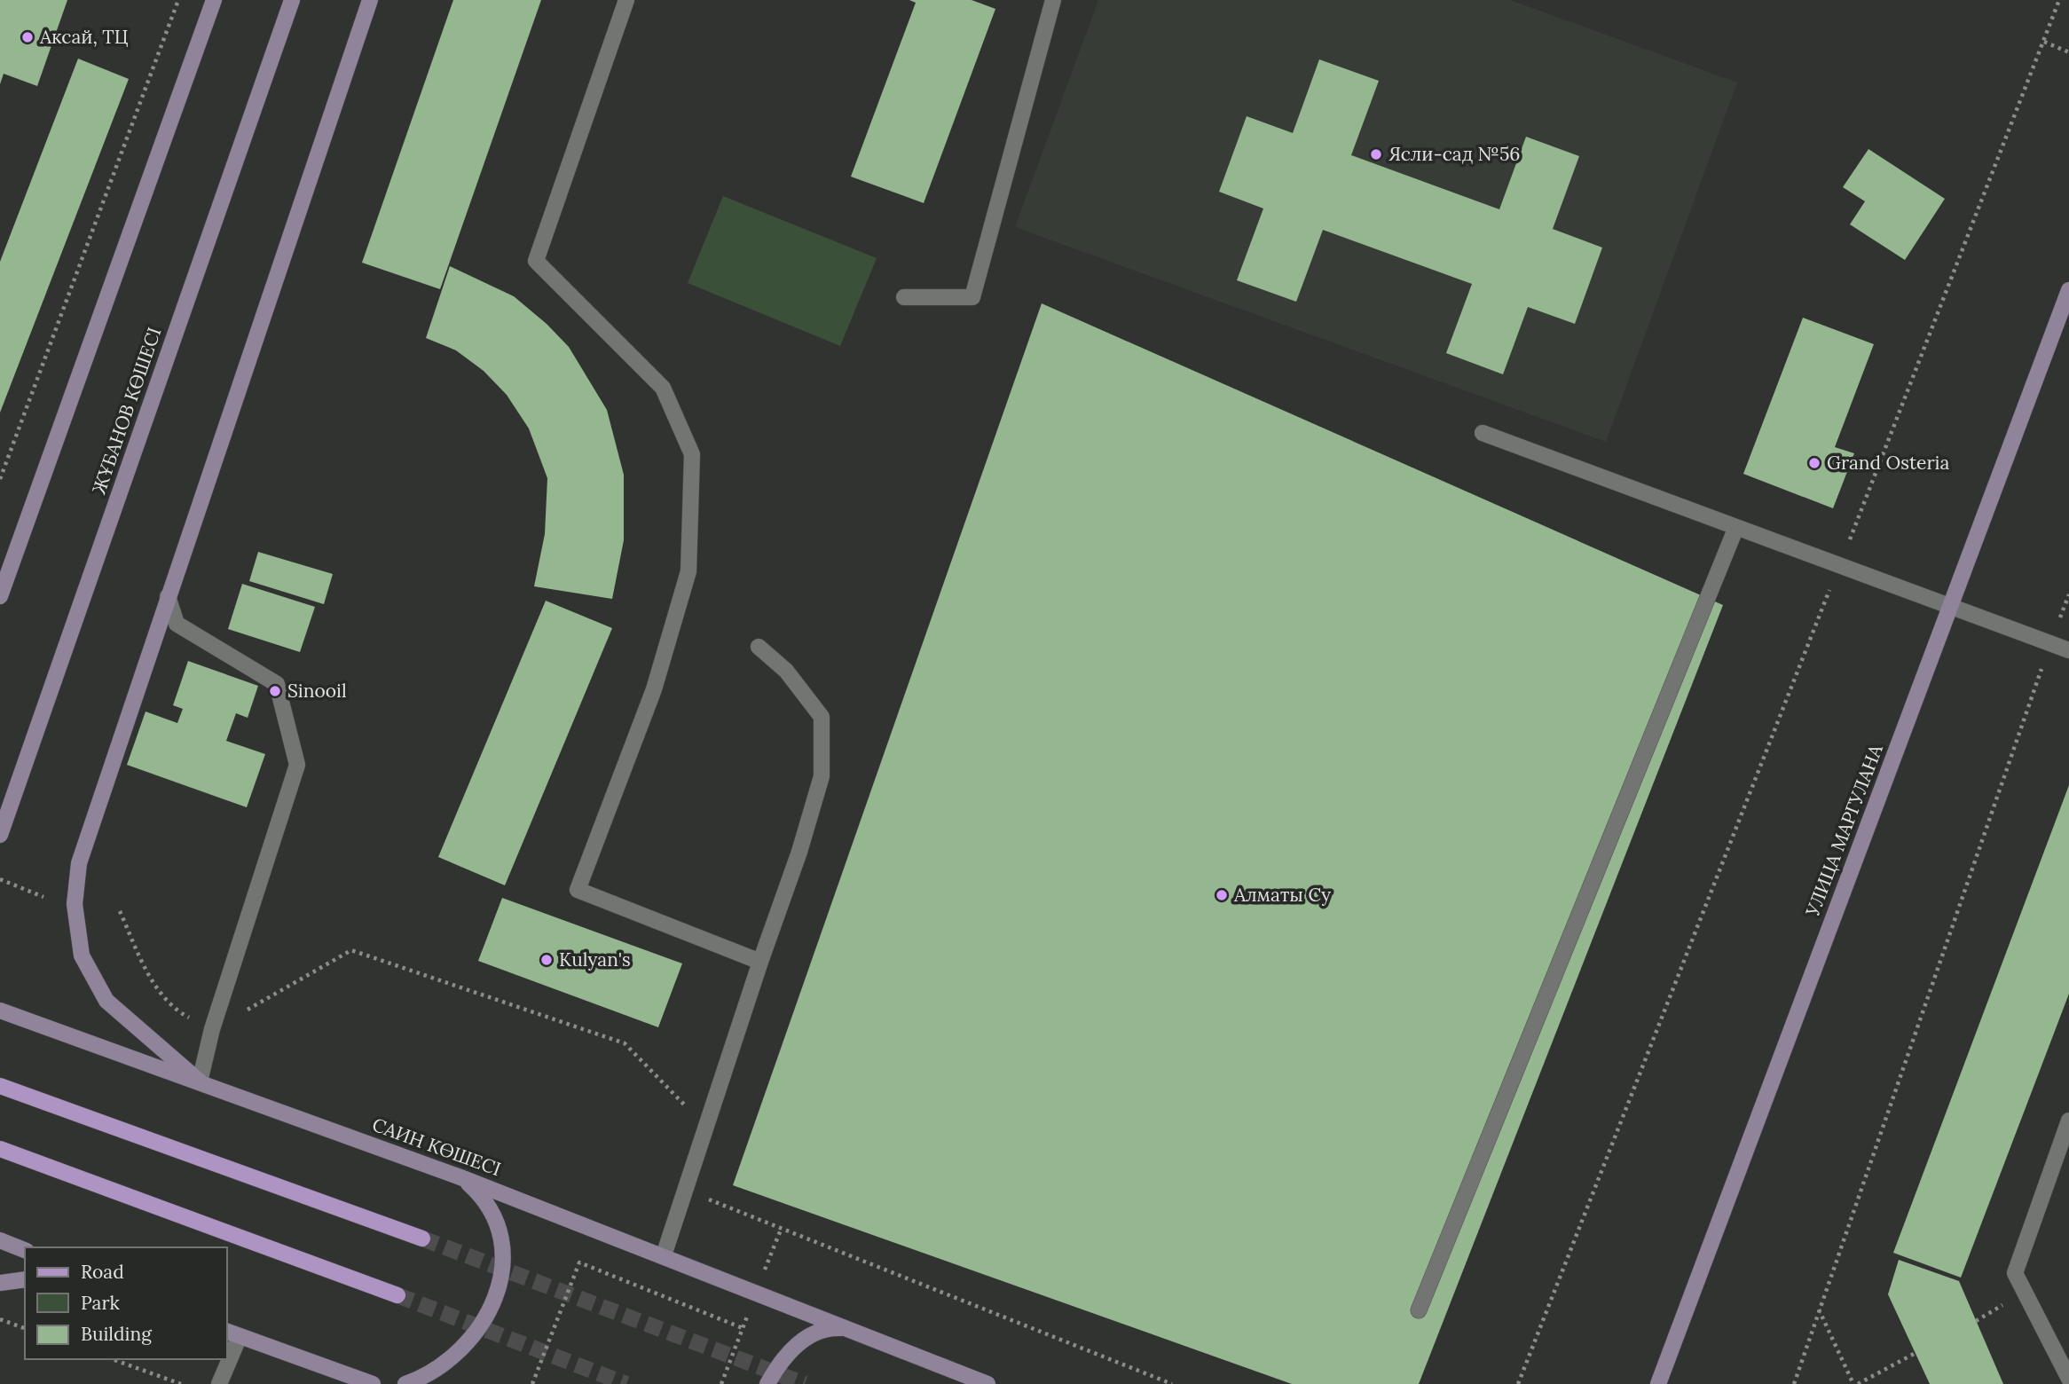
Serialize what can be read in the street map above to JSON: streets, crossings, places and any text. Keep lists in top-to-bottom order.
{
  "streets": {
    "main road": ["ЖҰБАНОВ КӨШЕСІ", "УЛИЦА МАРГУЛАНА", "САИН КӨШЕСІ"]
  },
  "places": [
    "Аксай, ТЦ",
    "Ясли-сад №56",
    "Grand Osteria",
    "Sinooil",
    "Алматы Су",
    "Kulyan's"
  ],
  "legend": ["Road", "Park", "Building"]
}
